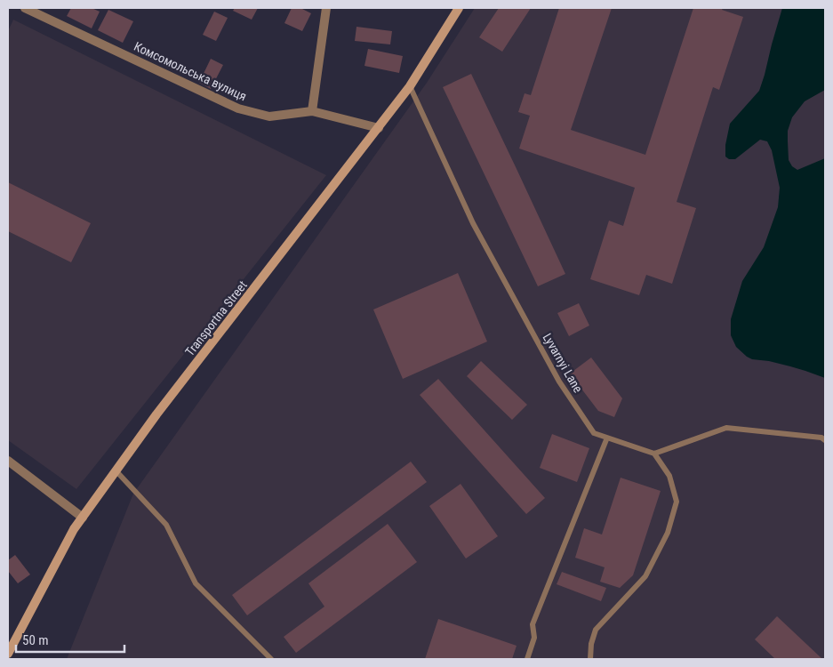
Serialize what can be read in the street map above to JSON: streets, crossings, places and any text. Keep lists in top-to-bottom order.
{
  "streets": {
    "street": ["Комсомольська вулиця", "Transportna Street"],
    "lane": ["Lyvarnyi Lane"]
  },
  "crossings": [
    ["Комсомольська вулиця", "Transportna Street"],
    ["Transportna Street", "Lyvarnyi Lane"]
  ],
  "scale_bar": "50 m"
}
